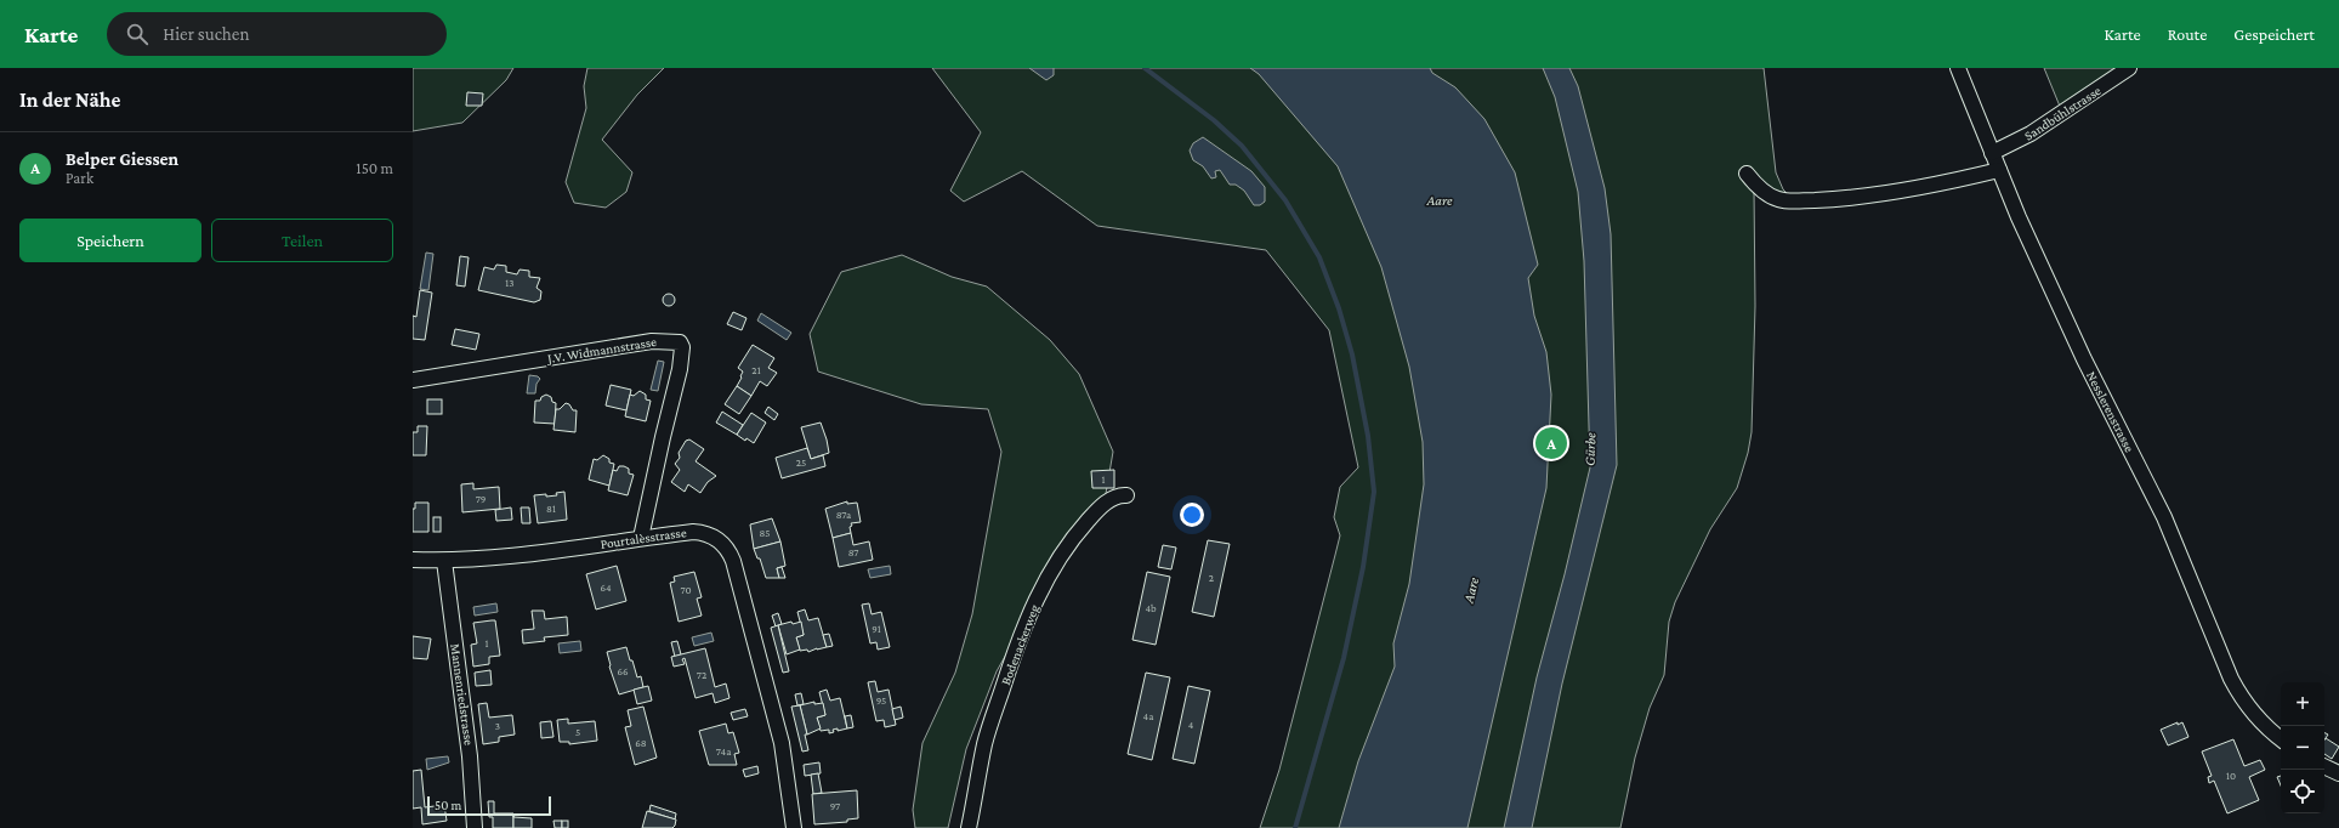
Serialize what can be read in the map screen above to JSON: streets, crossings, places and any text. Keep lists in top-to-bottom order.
{
  "streets": {
    "street": [
      "Sandbühlstrasse",
      "J.V. Widmannstrasse",
      "Nesslerenstrasse",
      "Pourtalèsstrasse",
      "Bodenackerweg",
      "Mannenriedstrasse"
    ]
  },
  "crossings": [
    ["Sandbühlstrasse", "Nesslerenstrasse"],
    ["J.V. Widmannstrasse", "Pourtalèsstrasse"],
    ["Pourtalèsstrasse", "Mannenriedstrasse"]
  ],
  "water": ["Aare", "Gürbe"],
  "house_numbers": [
    "13",
    "21",
    "25",
    "1",
    "79",
    "81",
    "87a",
    "85",
    "87",
    "2",
    "64",
    "70",
    "4b",
    "91",
    "1",
    "66",
    "72",
    "95",
    "4a",
    "4",
    "3",
    "5",
    "68",
    "74a",
    "10",
    "97"
  ],
  "scale_bar": "50 m",
  "page": {
    "header": "Karte",
    "search": "Hier suchen",
    "nav": ["Karte", "Route", "Gespeichert"],
    "heading": "In der Nähe",
    "list": [
      {
        "mark": "A",
        "name": "Belper Giessen",
        "note": "Park",
        "value": "150 m"
      }
    ],
    "buttons": ["Speichern", "Teilen"],
    "pins": "A",
    "map_buttons": ["+", "−"],
    "scale": "50 m"
  }
}
